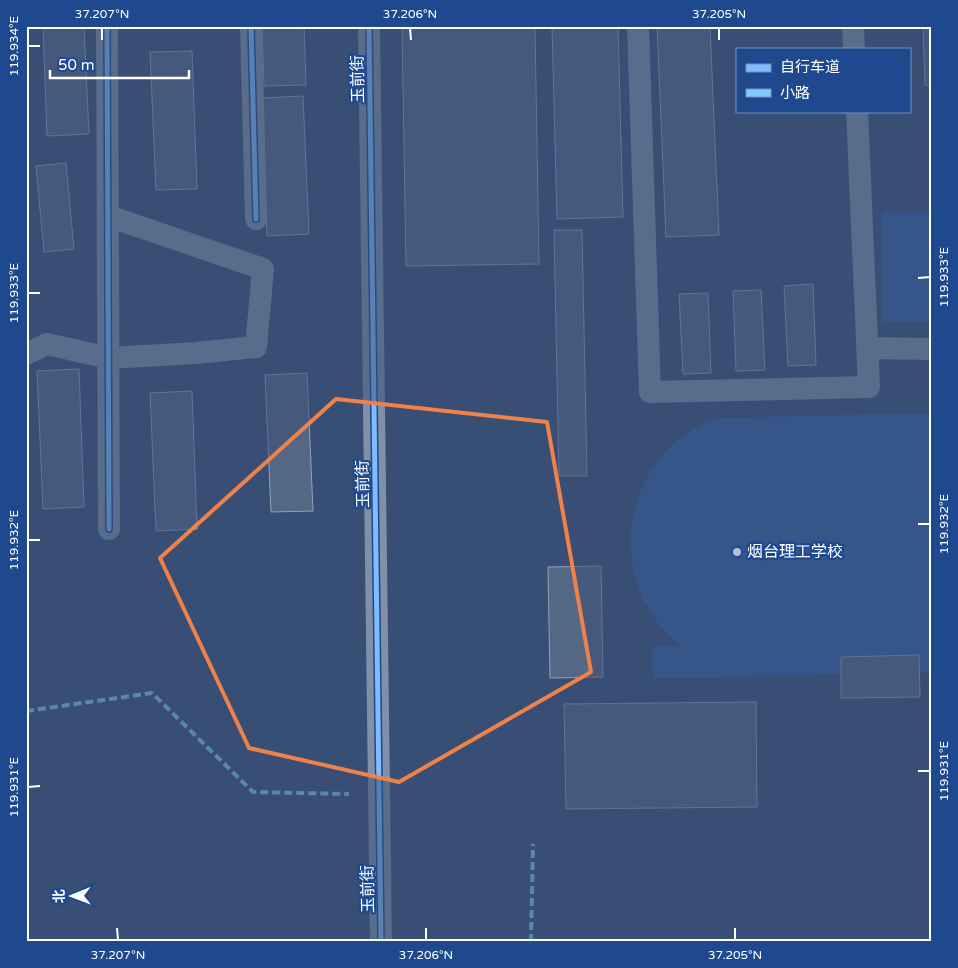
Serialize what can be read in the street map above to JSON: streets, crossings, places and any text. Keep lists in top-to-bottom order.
{
  "streets": {
    "street": ["玉前街"]
  },
  "places": ["烟台理工学校"],
  "legend": ["自行车道", "小路"],
  "scale_bar": "50 m",
  "north": "left",
  "coordinates": [
    "37.207°N",
    "37.206°N",
    "37.205°N",
    "119.934°E",
    "119.933°E",
    "119.932°E",
    "119.931°E"
  ]
}
